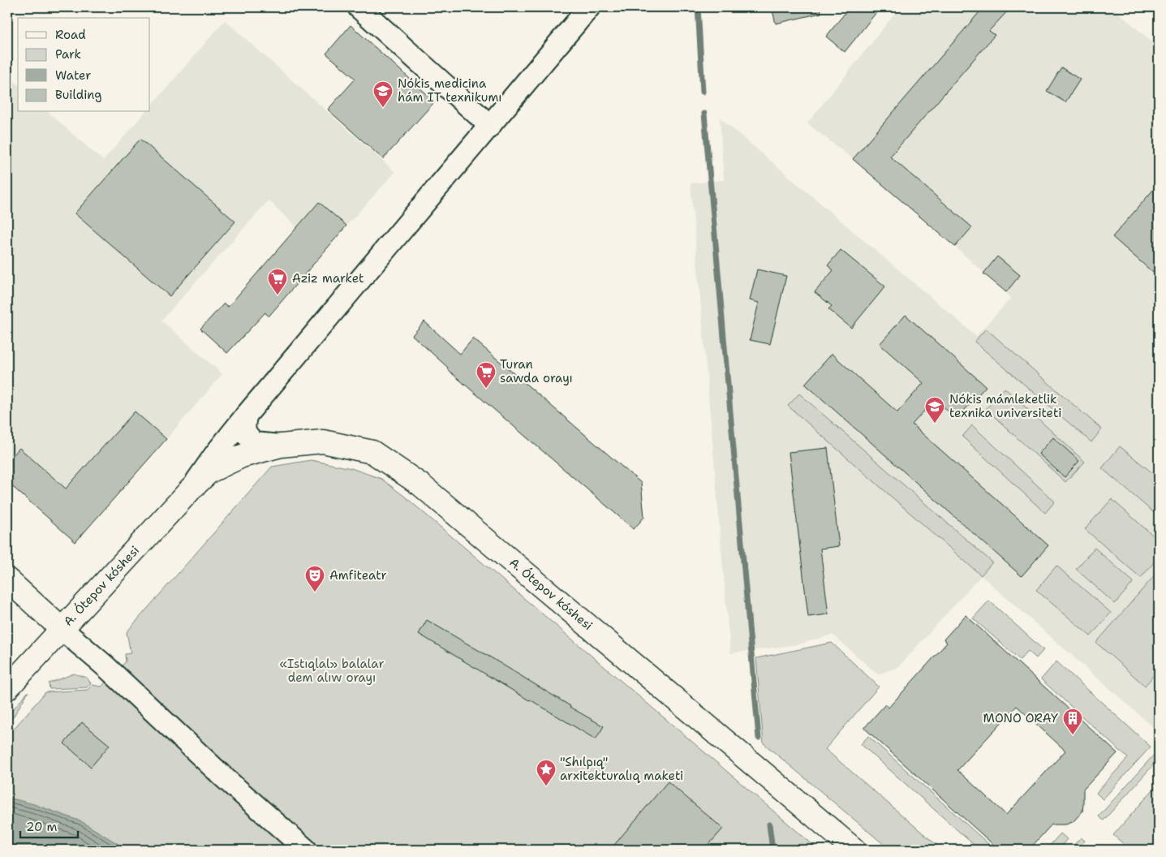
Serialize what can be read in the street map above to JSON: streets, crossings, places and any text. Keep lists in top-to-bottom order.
{
  "streets": {
    "main road": ["A. Ótepov kóshesi"]
  },
  "parks": ["«Istıqlal» balalar dem alıw orayı"],
  "places": {
    "school or university": ["Nókis medicina hám IT texnikumı", "Nókis mámleketlik texnika universiteti"],
    "supermarket": ["Aziz market", "Turan sawda orayı"],
    "theatre": ["Amfiteatr"],
    "building": ["MONO ORAY"],
    "place": ["\"Shılpıq\" arxitekturalıq maketi"]
  },
  "legend": [
    "Road",
    "Park",
    "Water",
    "Building"
  ],
  "scale_bar": "20 m"
}
